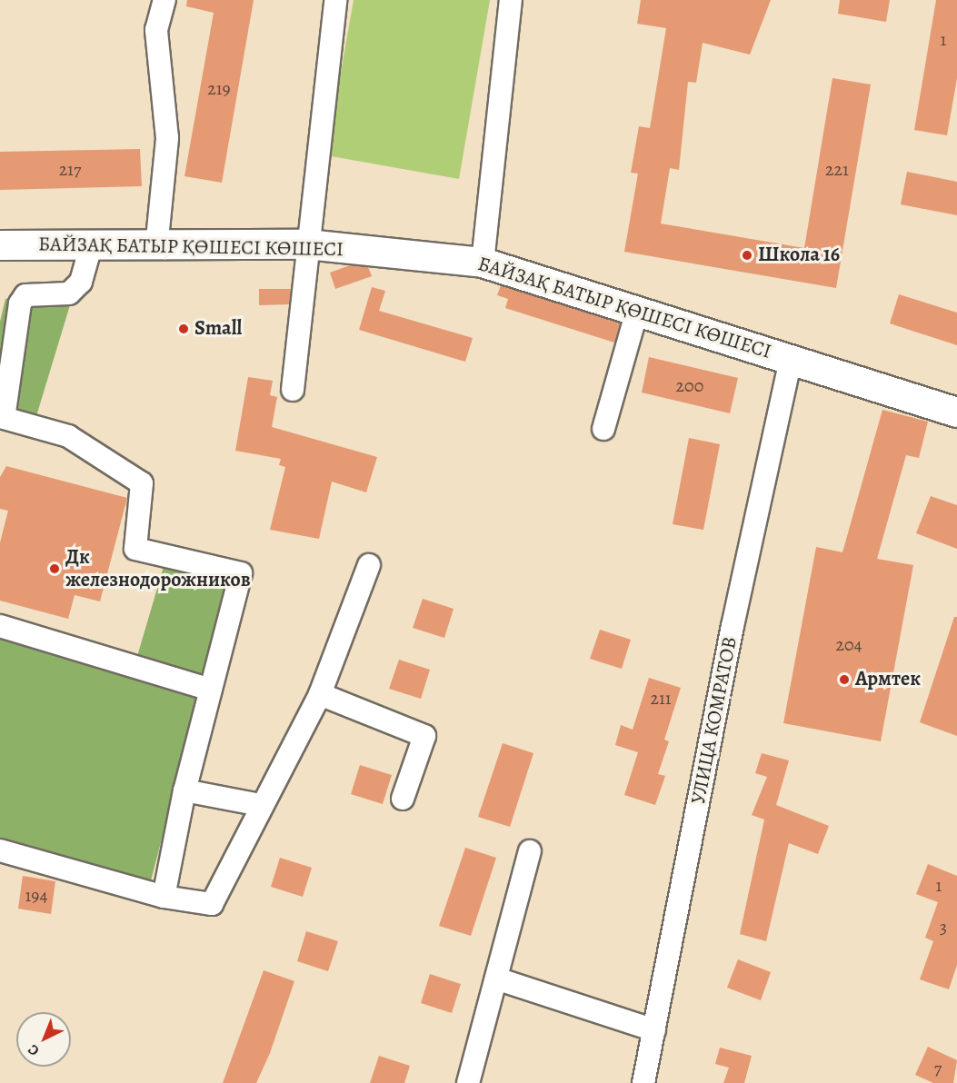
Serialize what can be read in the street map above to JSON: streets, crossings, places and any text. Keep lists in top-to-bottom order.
{
  "streets": {
    "main road": ["БАЙЗАҚ БАТЫР ҚӨШЕСІ КӨШЕСІ"],
    "street": ["УЛИЦА КОМРАТОВ"]
  },
  "crossings": [
    ["БАЙЗАҚ БАТЫР ҚӨШЕСІ КӨШЕСІ", "УЛИЦА КОМРАТОВ"]
  ],
  "places": [
    "Школа 16",
    "Small",
    "Дк железнодорожников",
    "Армтек"
  ],
  "house_numbers": [
    "1",
    "219",
    "217",
    "221",
    "200",
    "204",
    "211",
    "1",
    "194",
    "3",
    "7"
  ],
  "north": "bottom left"
}
